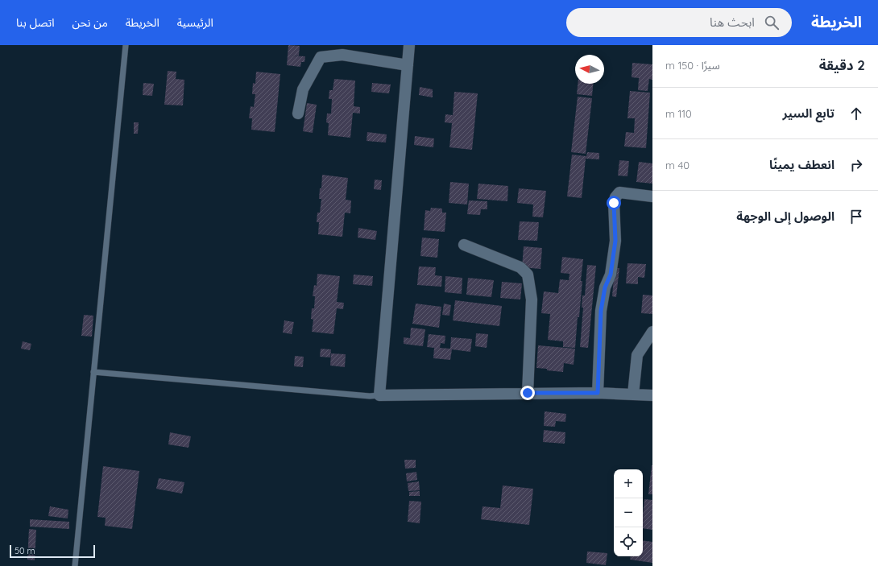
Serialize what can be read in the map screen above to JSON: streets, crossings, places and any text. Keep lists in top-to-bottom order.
{
  "scale_bar": "50 m",
  "north": "left",
  "page": {
    "header": "الخريطة",
    "search": "ابحث هنا",
    "nav": [
      "الرئيسية",
      "الخريطة",
      "من نحن",
      "اتصل بنا"
    ],
    "heading": ["2 دقيقة", "سيرًا · 150 m"],
    "list": [
      ["تابع السير", "110 m"],
      ["انعطف يمينًا", "40 m"],
      "الوصول إلى الوجهة"
    ],
    "map_buttons": ["+", "−"],
    "scale": "50 m"
  }
}
